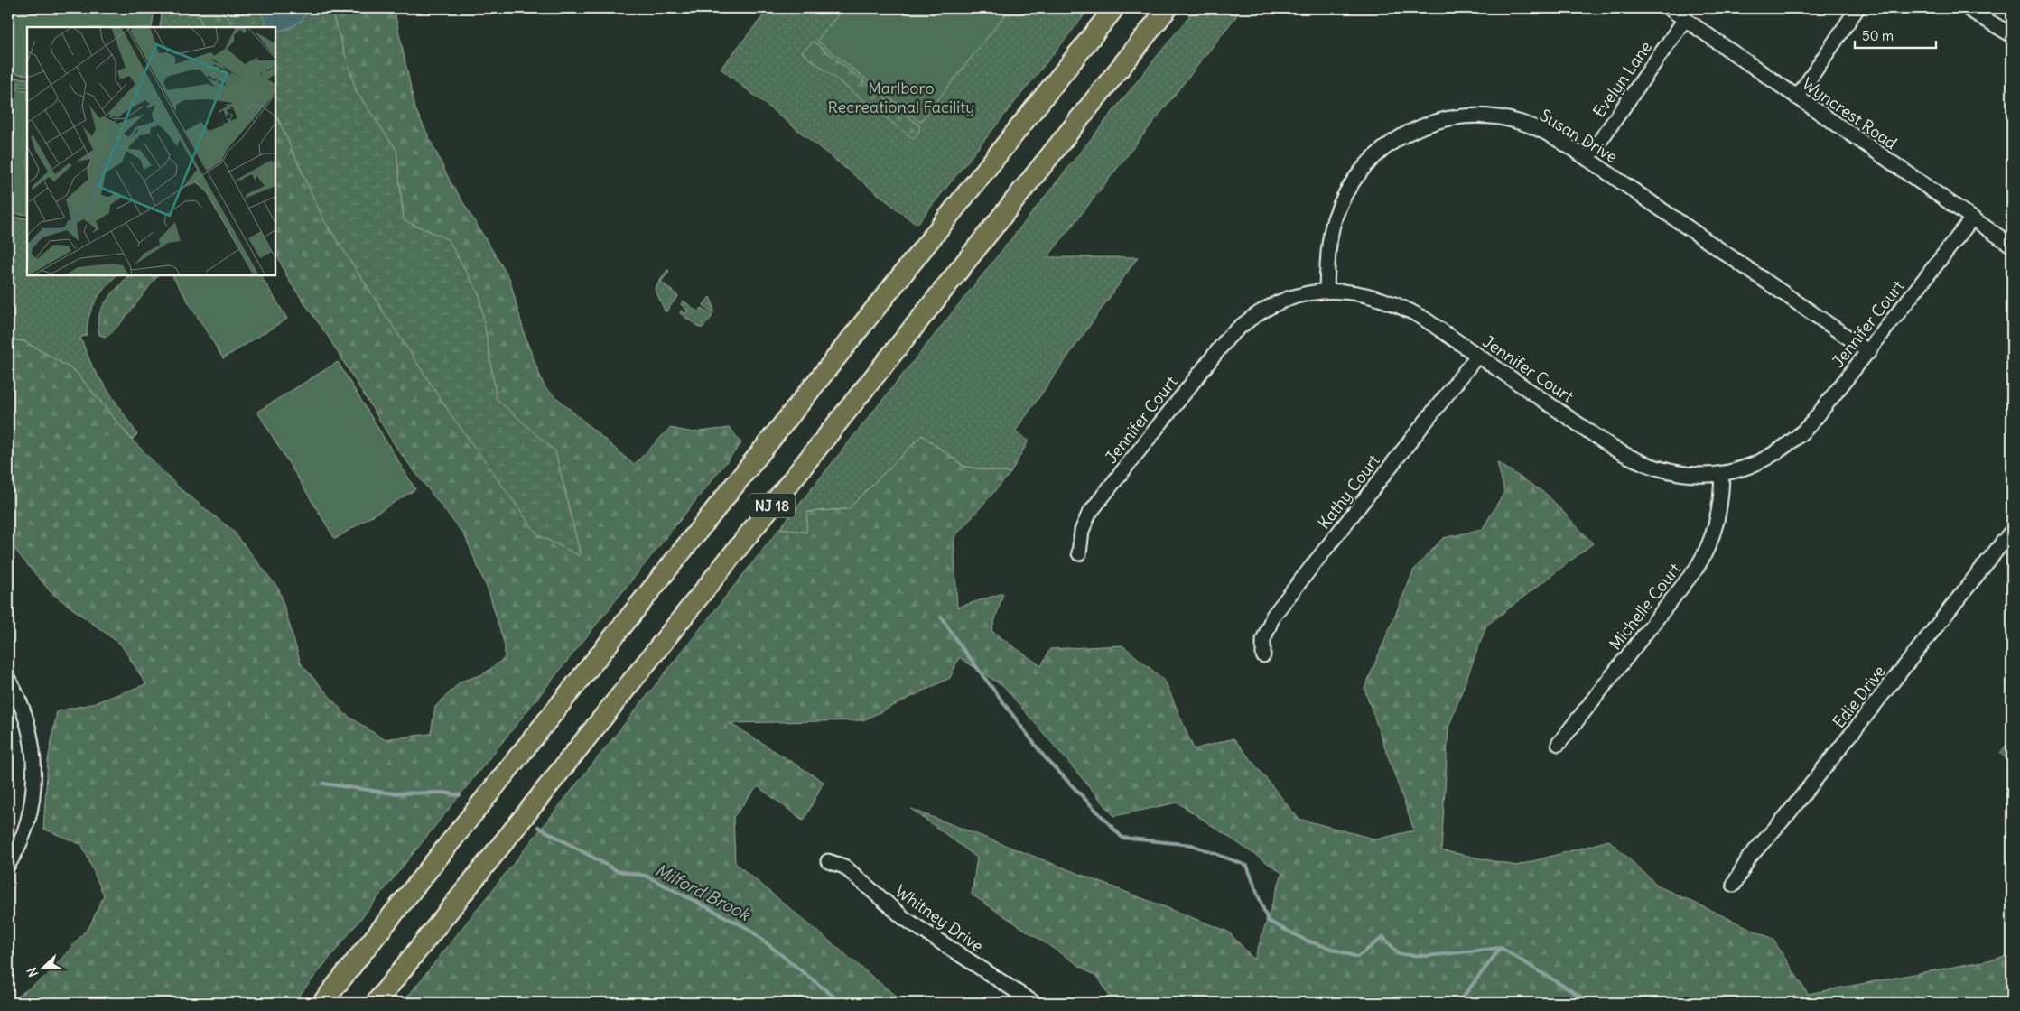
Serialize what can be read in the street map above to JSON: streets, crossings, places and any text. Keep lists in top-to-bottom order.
{
  "streets": {
    "highway": ["NJ 18"],
    "street": [
      "Evelyn Lane",
      "Wyncrest Road",
      "Susan Drive",
      "Jennifer Court",
      "Kathy Court",
      "Michelle Court",
      "Edie Drive",
      "Whitney Drive"
    ]
  },
  "crossings": [
    ["Evelyn Lane", "Wyncrest Road"],
    ["Evelyn Lane", "Susan Drive"],
    ["Wyncrest Road", "Jennifer Court"],
    ["Susan Drive", "Jennifer Court"],
    ["Jennifer Court", "Kathy Court"],
    ["Jennifer Court", "Michelle Court"]
  ],
  "water": ["Milford Brook"],
  "parks": ["Marlboro Recreational Facility"],
  "scale_bar": "50 m",
  "north": "left"
}
